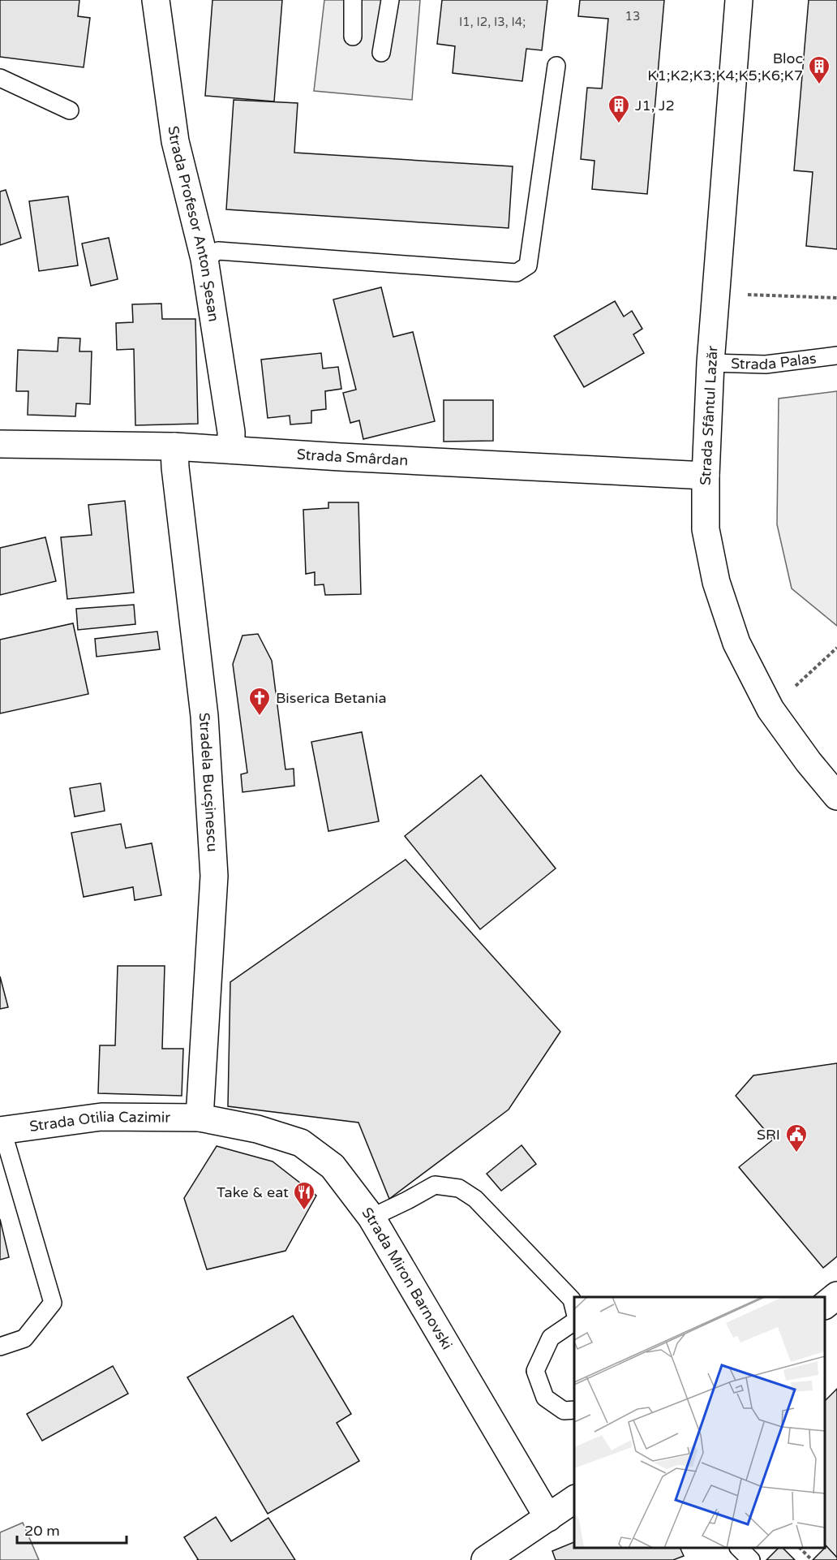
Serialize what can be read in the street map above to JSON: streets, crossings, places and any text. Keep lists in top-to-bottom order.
{
  "streets": {
    "street": [
      "Strada Profesor Anton Șesan",
      "Strada Sfântul Lazăr",
      "Strada Smârdan",
      "Stradela Bucșinescu",
      "Strada Otilia Cazimir",
      "Strada Miron Barnovski"
    ],
    "lane": ["Strada Palas"]
  },
  "crossings": [
    ["Strada Profesor Anton Șesan", "Strada Smârdan"],
    ["Strada Palas", "Strada Sfântul Lazăr"],
    ["Strada Sfântul Lazăr", "Strada Smârdan"],
    ["Strada Smârdan", "Stradela Bucșinescu"],
    ["Stradela Bucșinescu", "Strada Otilia Cazimir"],
    ["Stradela Bucșinescu", "Strada Miron Barnovski"],
    ["Strada Otilia Cazimir", "Strada Miron Barnovski"]
  ],
  "places": {
    "building": ["Bloc K1;K2;K3;K4;K5;K6;K7", "J1, J2"],
    "church": ["Biserica Betania"],
    "public building": ["SRI"],
    "restaurant": ["Take & eat"]
  },
  "house_numbers": ["13", "I1, I2, I3, I4;"],
  "scale_bar": "20 m"
}
